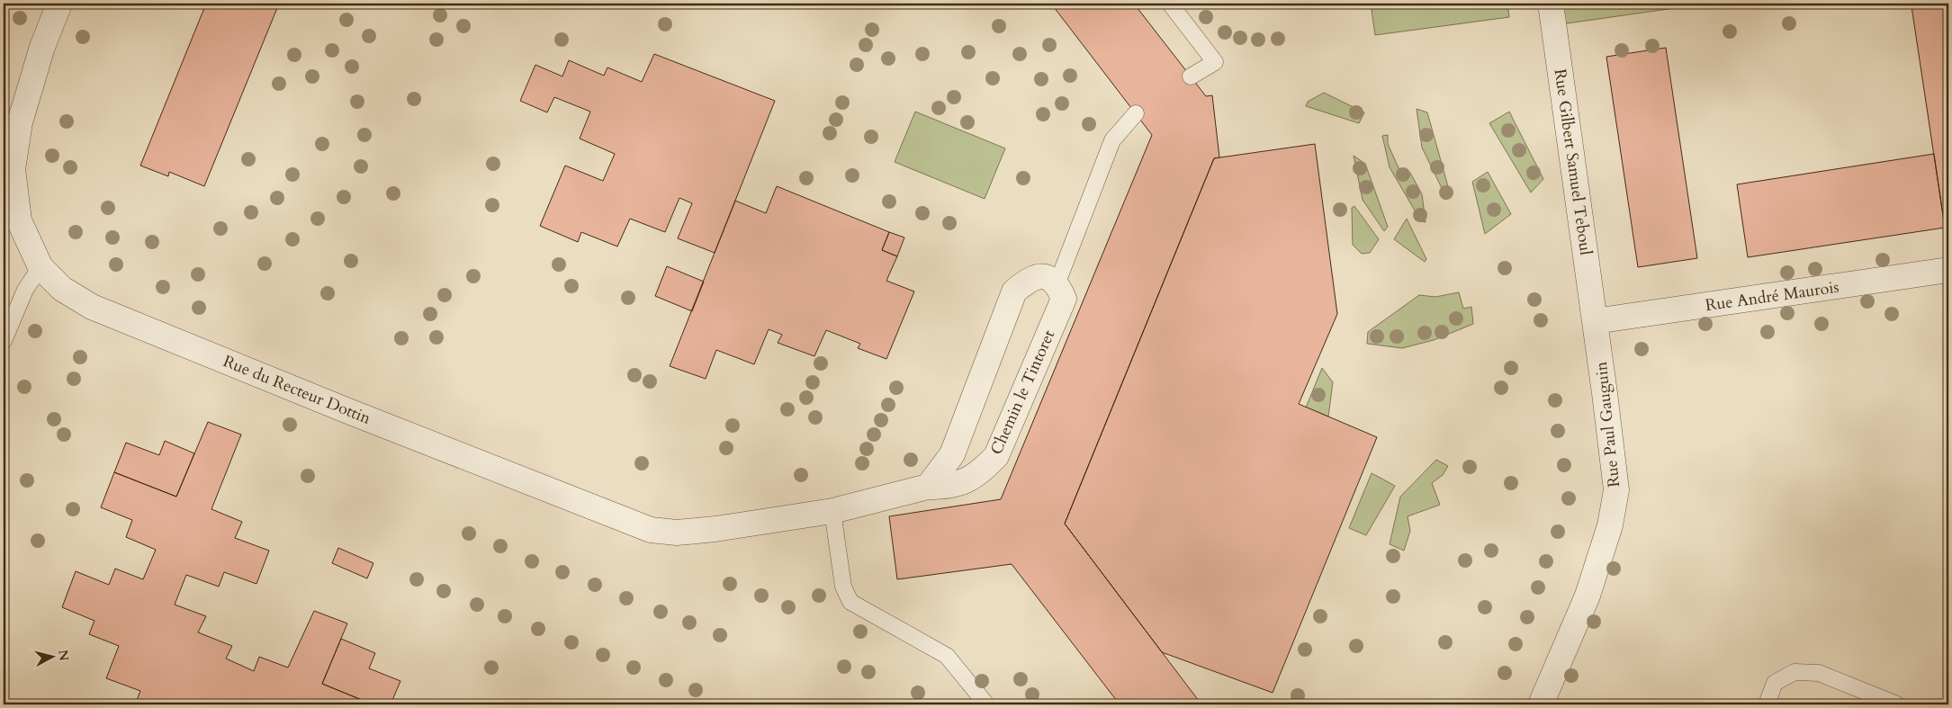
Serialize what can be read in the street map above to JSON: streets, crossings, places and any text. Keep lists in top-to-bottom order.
{
  "streets": {
    "street": [
      "Rue Gilbert Samuel Teboul",
      "Rue André Maurois",
      "Rue du Recteur Dottin",
      "Chemin le Tintoret",
      "Rue Paul Gauguin"
    ]
  },
  "crossings": [
    ["Rue Gilbert Samuel Teboul", "Rue André Maurois"],
    ["Rue Gilbert Samuel Teboul", "Rue Paul Gauguin"],
    ["Rue André Maurois", "Rue Paul Gauguin"],
    ["Rue du Recteur Dottin", "Chemin le Tintoret"]
  ],
  "north": "right"
}
